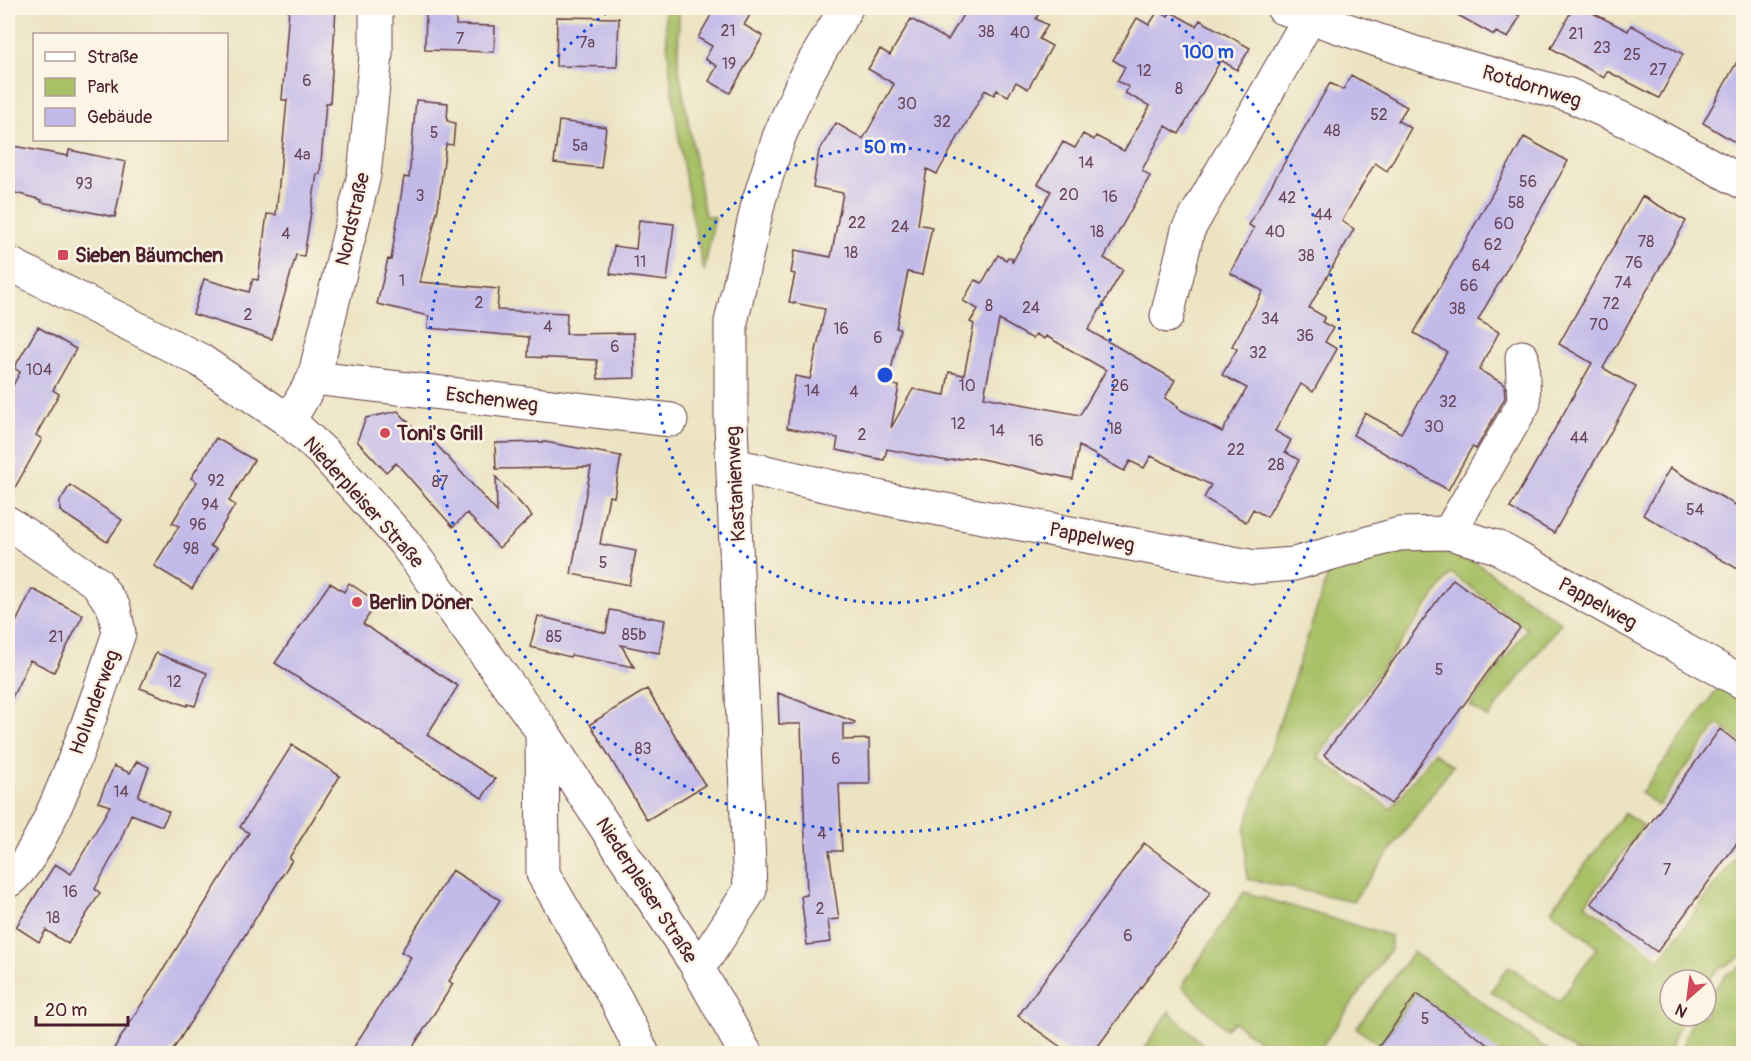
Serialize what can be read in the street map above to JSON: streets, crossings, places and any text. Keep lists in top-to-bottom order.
{
  "streets": {
    "street": [
      "Rotdornweg",
      "Nordstraße",
      "Eschenweg",
      "Kastanienweg",
      "Niederpleiser Straße",
      "Pappelweg",
      "Holunderweg"
    ]
  },
  "crossings": [
    ["Nordstraße", "Eschenweg"],
    ["Nordstraße", "Niederpleiser Straße"],
    ["Kastanienweg", "Niederpleiser Straße"],
    ["Kastanienweg", "Pappelweg"]
  ],
  "places": {
    "transit": ["Sieben Bäumchen"],
    "other": ["Toni's Grill", "Berlin Döner"]
  },
  "house_numbers": [
    "21",
    "38",
    "40",
    "21",
    "7",
    "7a",
    "23",
    "25",
    "19",
    "27",
    "12",
    "6",
    "8",
    "30",
    "52",
    "32",
    "48",
    "5",
    "5a",
    "4a",
    "14",
    "56",
    "93",
    "20",
    "3",
    "16",
    "42",
    "58",
    "44",
    "22",
    "60",
    "24",
    "18",
    "40",
    "4",
    "78",
    "62",
    "18",
    "38",
    "11",
    "76",
    "64",
    "1",
    "74",
    "66",
    "2",
    "72",
    "8",
    "24",
    "38",
    "2",
    "34",
    "70",
    "4",
    "16",
    "36",
    "6",
    "6",
    "32",
    "104",
    "10",
    "26",
    "14",
    "4",
    "32",
    "12",
    "30",
    "18",
    "14",
    "2",
    "44",
    "16",
    "22",
    "28",
    "92",
    "87",
    "94",
    "54",
    "96",
    "98",
    "5",
    "85b",
    "21",
    "85",
    "5",
    "12",
    "83",
    "6",
    "14",
    "4",
    "7",
    "16",
    "2",
    "18",
    "6",
    "5"
  ],
  "legend": ["Straße", "Park", "Gebäude"],
  "scale_bar": "20 m",
  "north": "bottom left",
  "rings": ["100 m", "50 m"]
}
